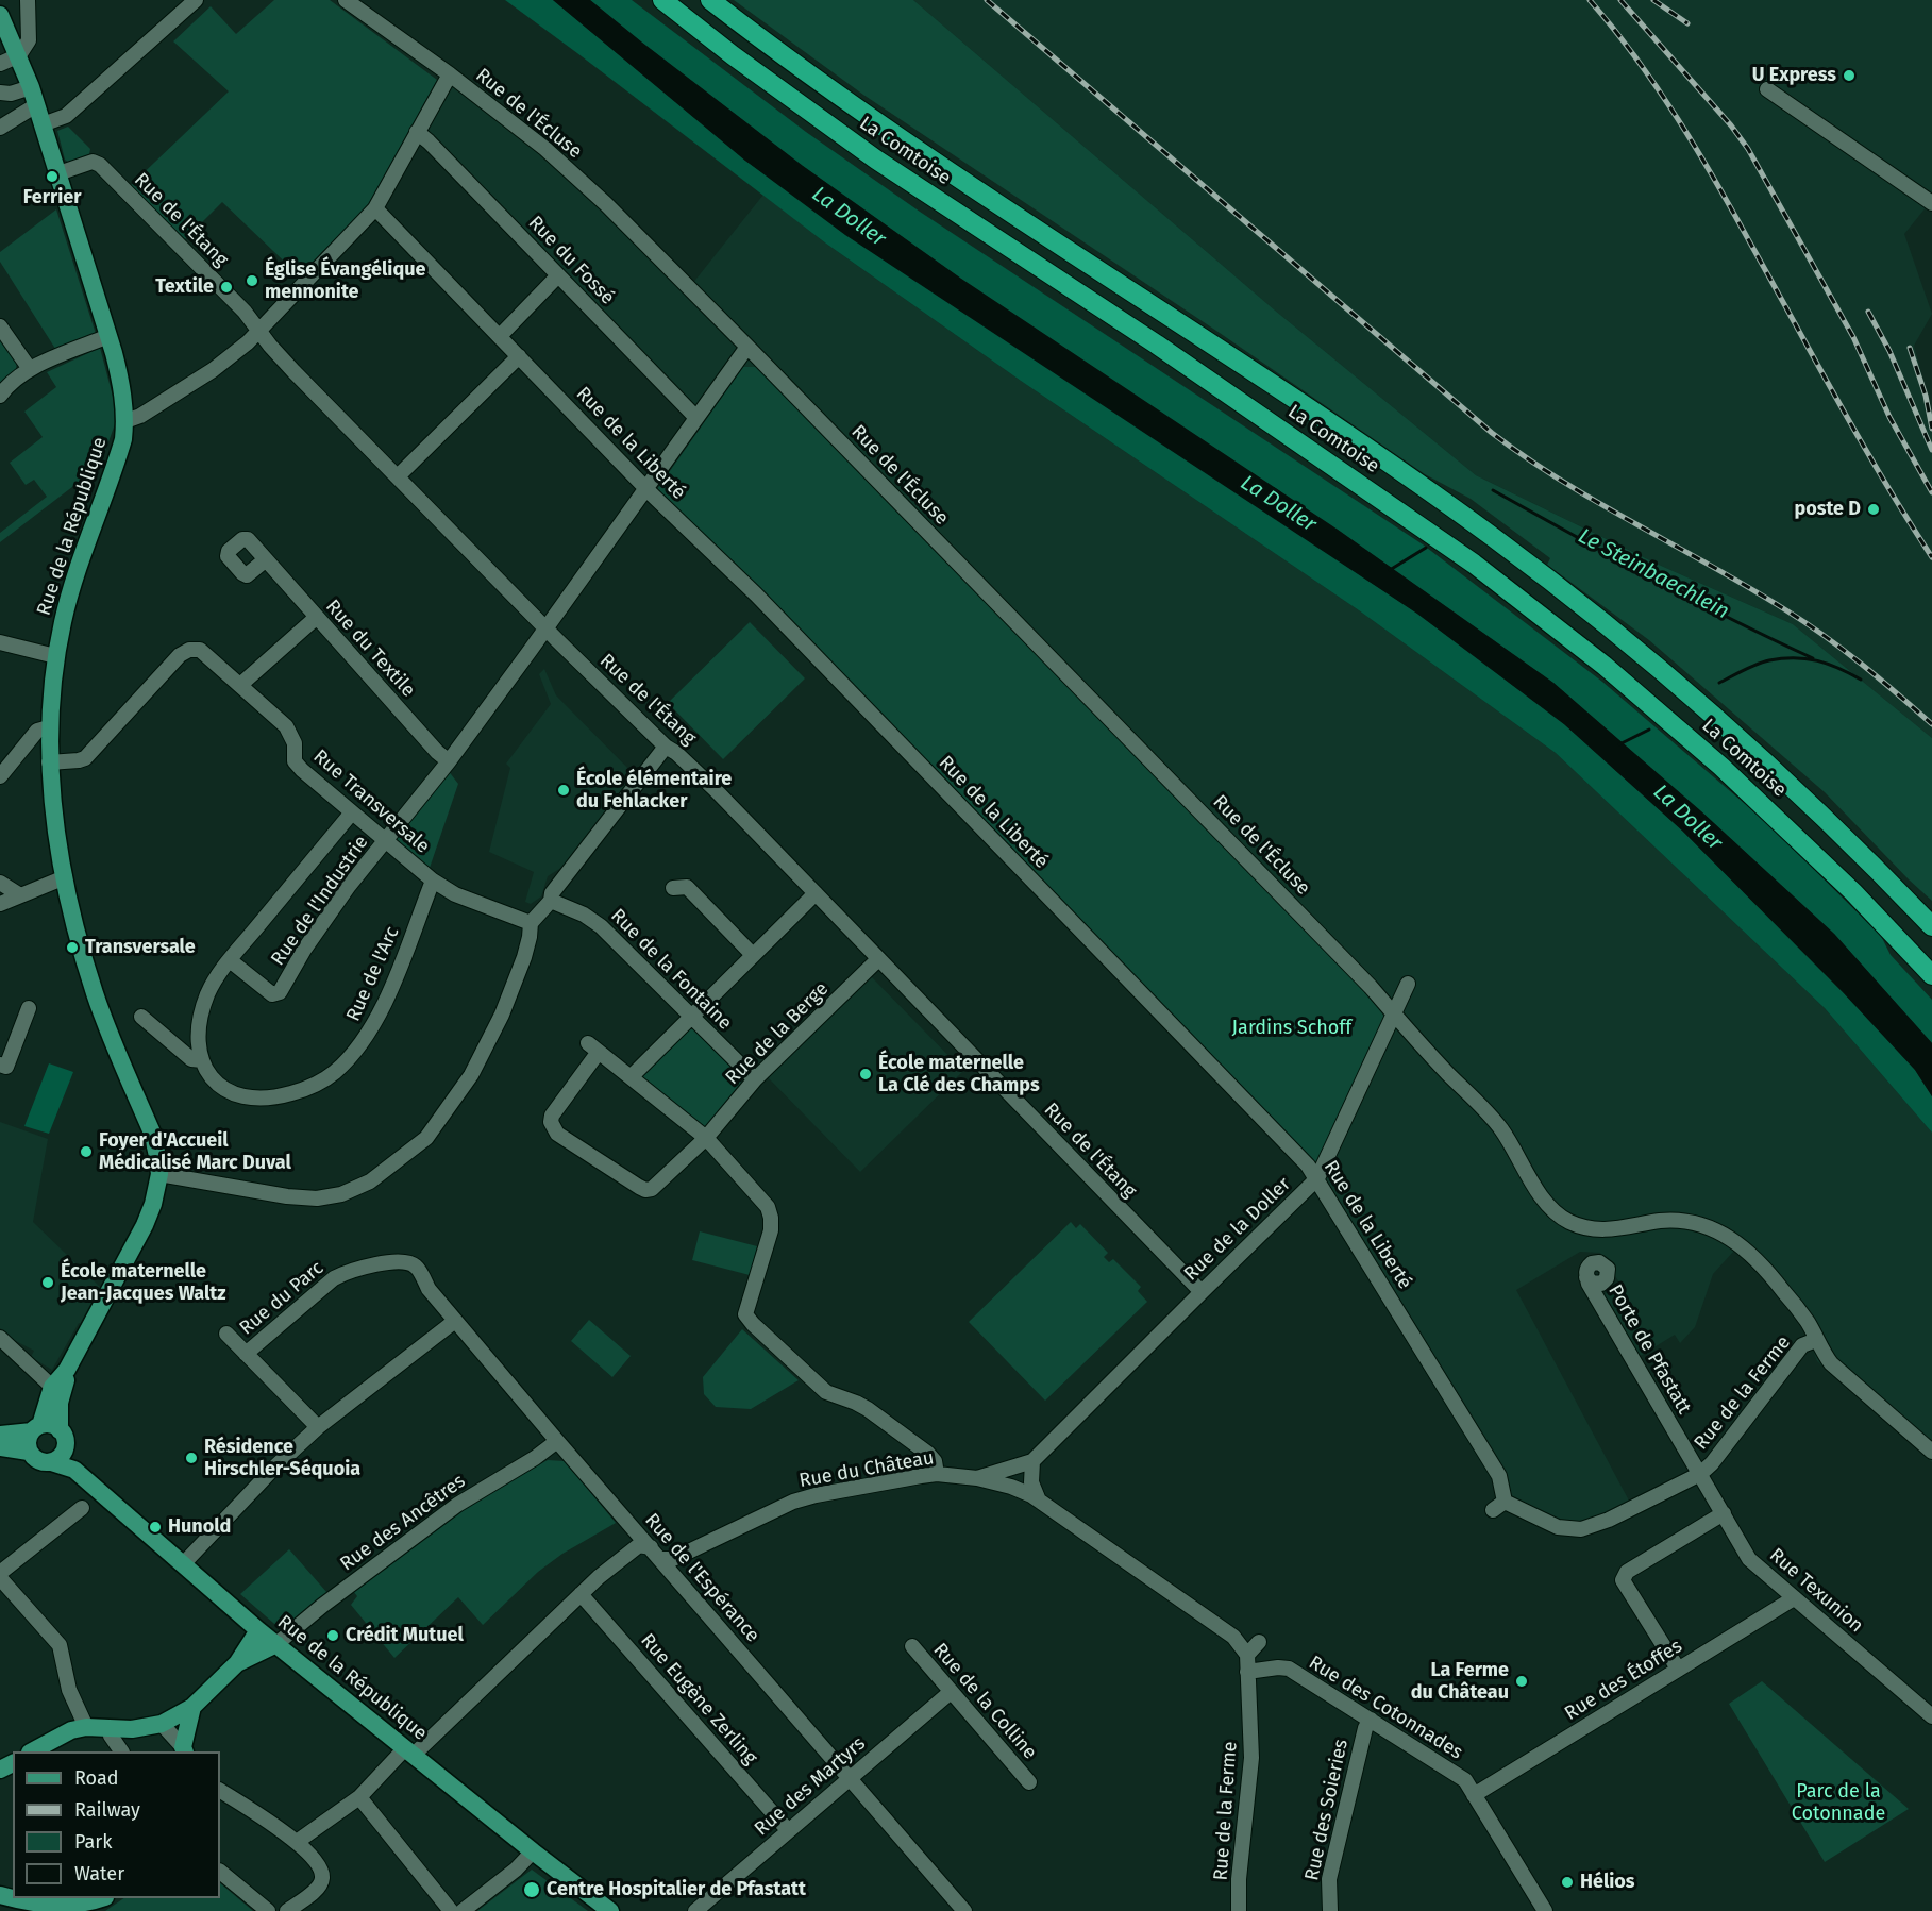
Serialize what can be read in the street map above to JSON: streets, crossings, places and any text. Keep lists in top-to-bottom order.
{
  "streets": {
    "highway": ["La Comtoise"],
    "main road": ["Rue de la République"],
    "street": [
      "Rue de l'Écluse",
      "Rue de l'Étang",
      "Rue du Fossé",
      "Rue de la Liberté",
      "Rue du Textile",
      "Rue Transversale",
      "Rue de l'Industrie",
      "Rue de la Fontaine",
      "Rue de l'Arc",
      "Rue de la Berge",
      "Rue de la Doller",
      "Rue du Parc",
      "Porte de Pfastatt",
      "Rue de la Ferme",
      "Rue du Château",
      "Rue des Ancêtres",
      "Rue de l'Espérance",
      "Rue Texunion",
      "Rue des Étoffes",
      "Rue Eugène Zerling",
      "Rue de la Colline",
      "Rue des Cotonnades",
      "Rue des Martyrs",
      "Rue des Soieries"
    ]
  },
  "crossings": [
    ["Rue de l'Écluse", "Rue de l'Industrie"],
    ["Rue de l'Écluse", "Rue de la Doller"],
    ["Rue de l'Écluse", "Rue de la Ferme"],
    ["Rue de l'Étang", "Rue de la République"],
    ["Rue de l'Étang", "Rue de l'Industrie"],
    ["Rue de l'Étang", "Rue de la Berge"],
    ["Rue de l'Étang", "Rue de la Doller"],
    ["Rue du Fossé", "Rue de l'Industrie"],
    ["Rue de la Liberté", "Rue de l'Industrie"],
    ["Rue de la Liberté", "Rue de la Doller"],
    ["Rue de la Liberté", "Rue de la Ferme"],
    ["Rue de la République", "Rue Transversale"],
    ["Rue de la République", "Rue des Ancêtres"],
    ["Rue du Textile", "Rue de l'Industrie"],
    ["Rue Transversale", "Rue de l'Industrie"],
    ["Rue Transversale", "Rue de l'Arc"],
    ["Rue de la Fontaine", "Rue de la Berge"],
    ["Rue de la Doller", "Rue du Château"],
    ["Rue du Parc", "Rue de l'Espérance"],
    ["Porte de Pfastatt", "Rue de la Ferme"],
    ["Porte de Pfastatt", "Rue Texunion"],
    ["Rue de la Ferme", "Rue du Château"],
    ["Rue de la Ferme", "Rue Texunion"],
    ["Rue de la Ferme", "Rue des Cotonnades"],
    ["Rue du Château", "Rue de l'Espérance"],
    ["Rue des Ancêtres", "Rue de l'Espérance"],
    ["Rue de l'Espérance", "Rue des Martyrs"],
    ["Rue Texunion", "Rue des Étoffes"],
    ["Rue des Étoffes", "Rue des Cotonnades"],
    ["Rue Eugène Zerling", "Rue des Martyrs"],
    ["Rue de la Colline", "Rue des Martyrs"],
    ["Rue des Cotonnades", "Rue des Soieries"]
  ],
  "water": ["La Doller", "Le Steinbaechlein"],
  "parks": ["Jardins Schoff", "Parc de la Cotonnade"],
  "places": [
    "U Express",
    "Ferrier",
    "Église Évangélique mennonite",
    "Textile",
    "poste D",
    "École élémentaire du Fehlacker",
    "Transversale",
    "École maternelle La Clé des Champs",
    "Foyer d'Accueil Médicalisé Marc Duval",
    "École maternelle Jean-Jacques Waltz",
    "Résidence Hirschler-Séquoia",
    "Hunold",
    "Crédit Mutuel",
    "La Ferme du Château",
    "Hélios",
    "Centre Hospitalier de Pfastatt"
  ],
  "legend": [
    "Road",
    "Railway",
    "Park",
    "Water"
  ]
}
